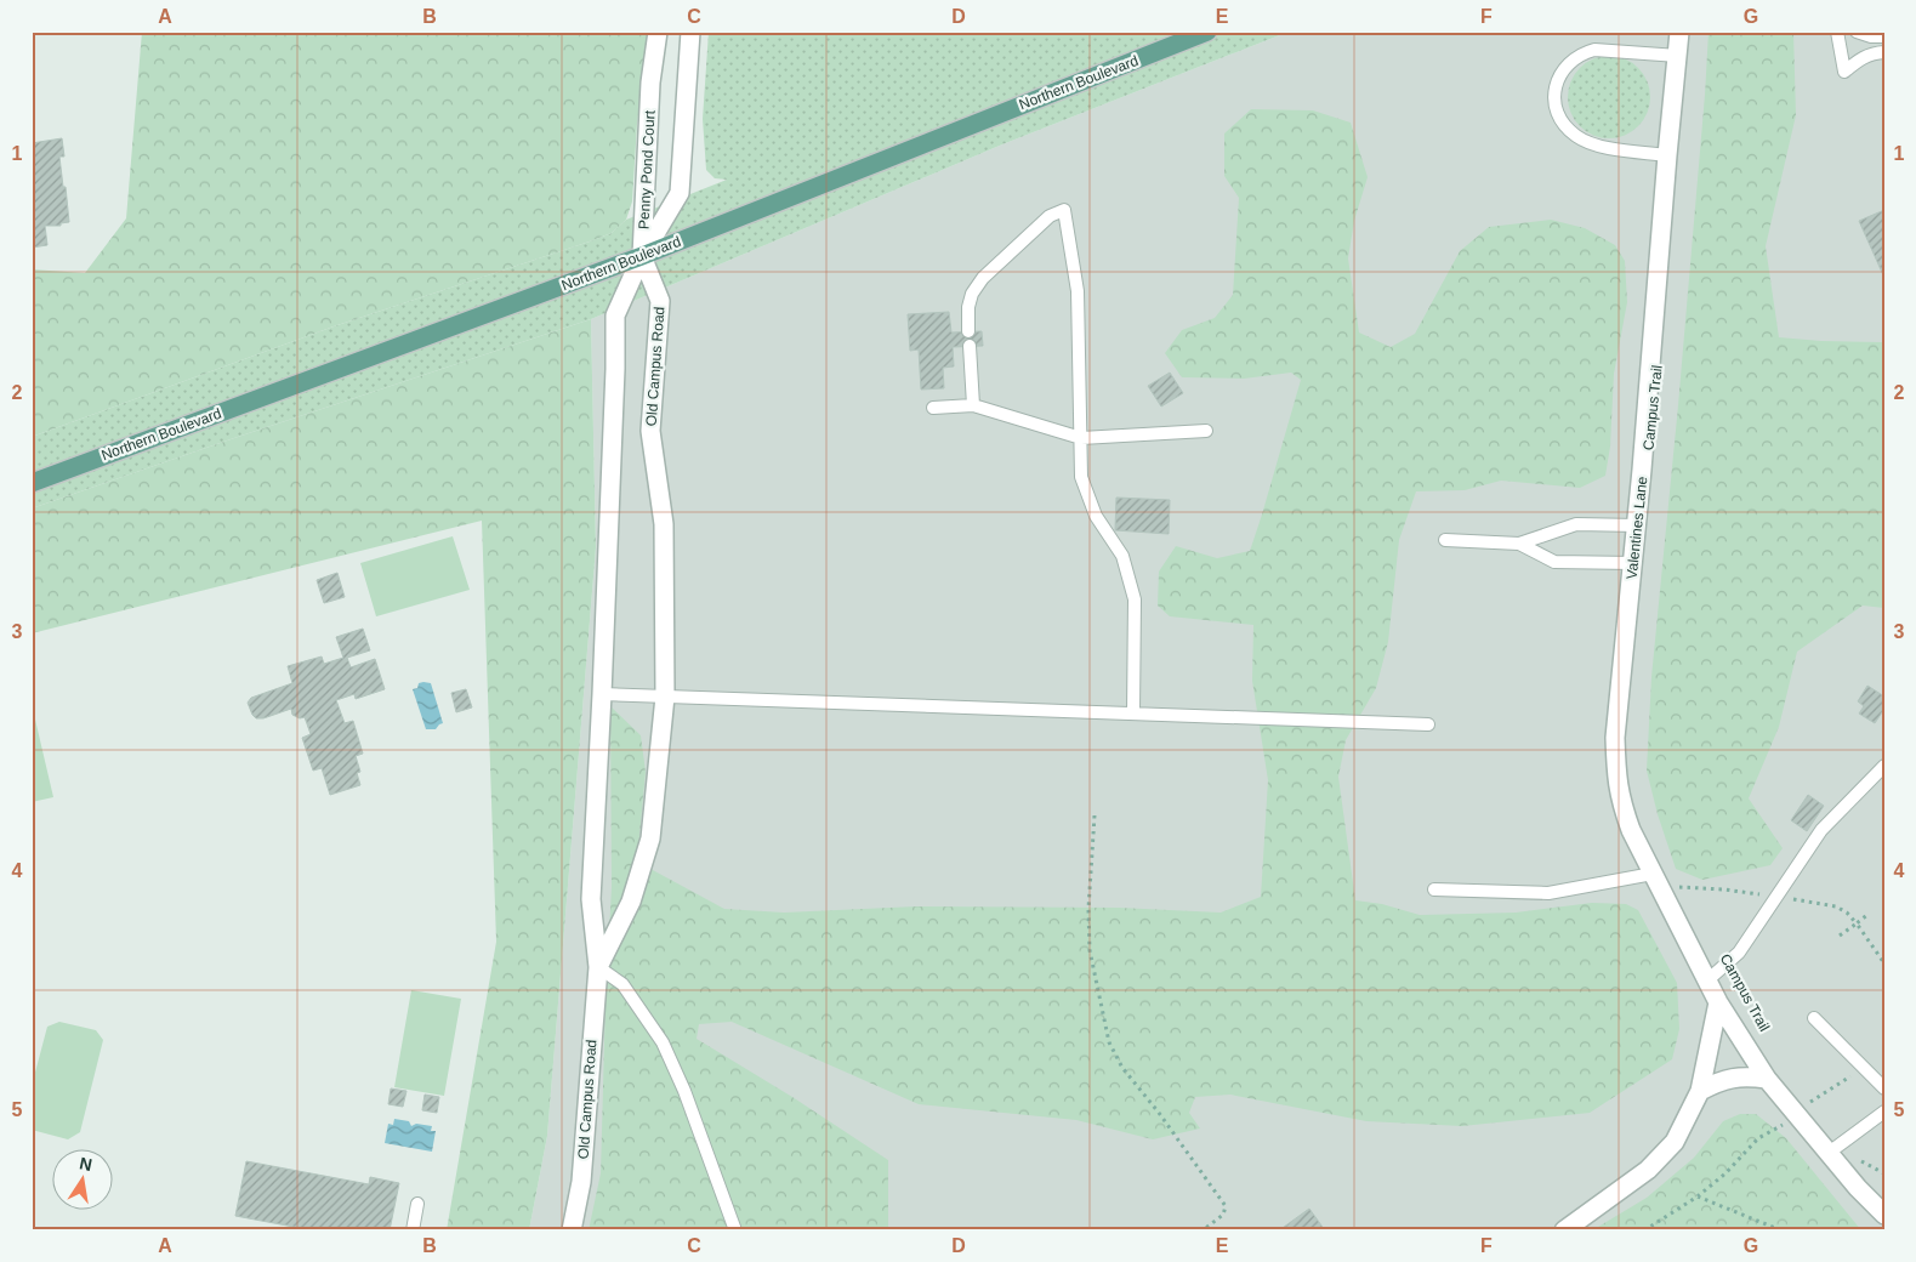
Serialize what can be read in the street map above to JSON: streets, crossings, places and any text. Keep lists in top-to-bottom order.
{
  "streets": {
    "main road": ["Northern Boulevard"],
    "street": ["Penny Pond Court", "Old Campus Road", "Valentines Lane"]
  },
  "crossings": [
    ["Northern Boulevard", "Penny Pond Court"],
    ["Northern Boulevard", "Old Campus Road"],
    ["Penny Pond Court", "Old Campus Road"]
  ],
  "north": "top",
  "grid": {
    "columns": [
      "A",
      "B",
      "C",
      "D",
      "E",
      "F",
      "G"
    ],
    "rows": [
      "1",
      "2",
      "3",
      "4",
      "5"
    ]
  }
}
